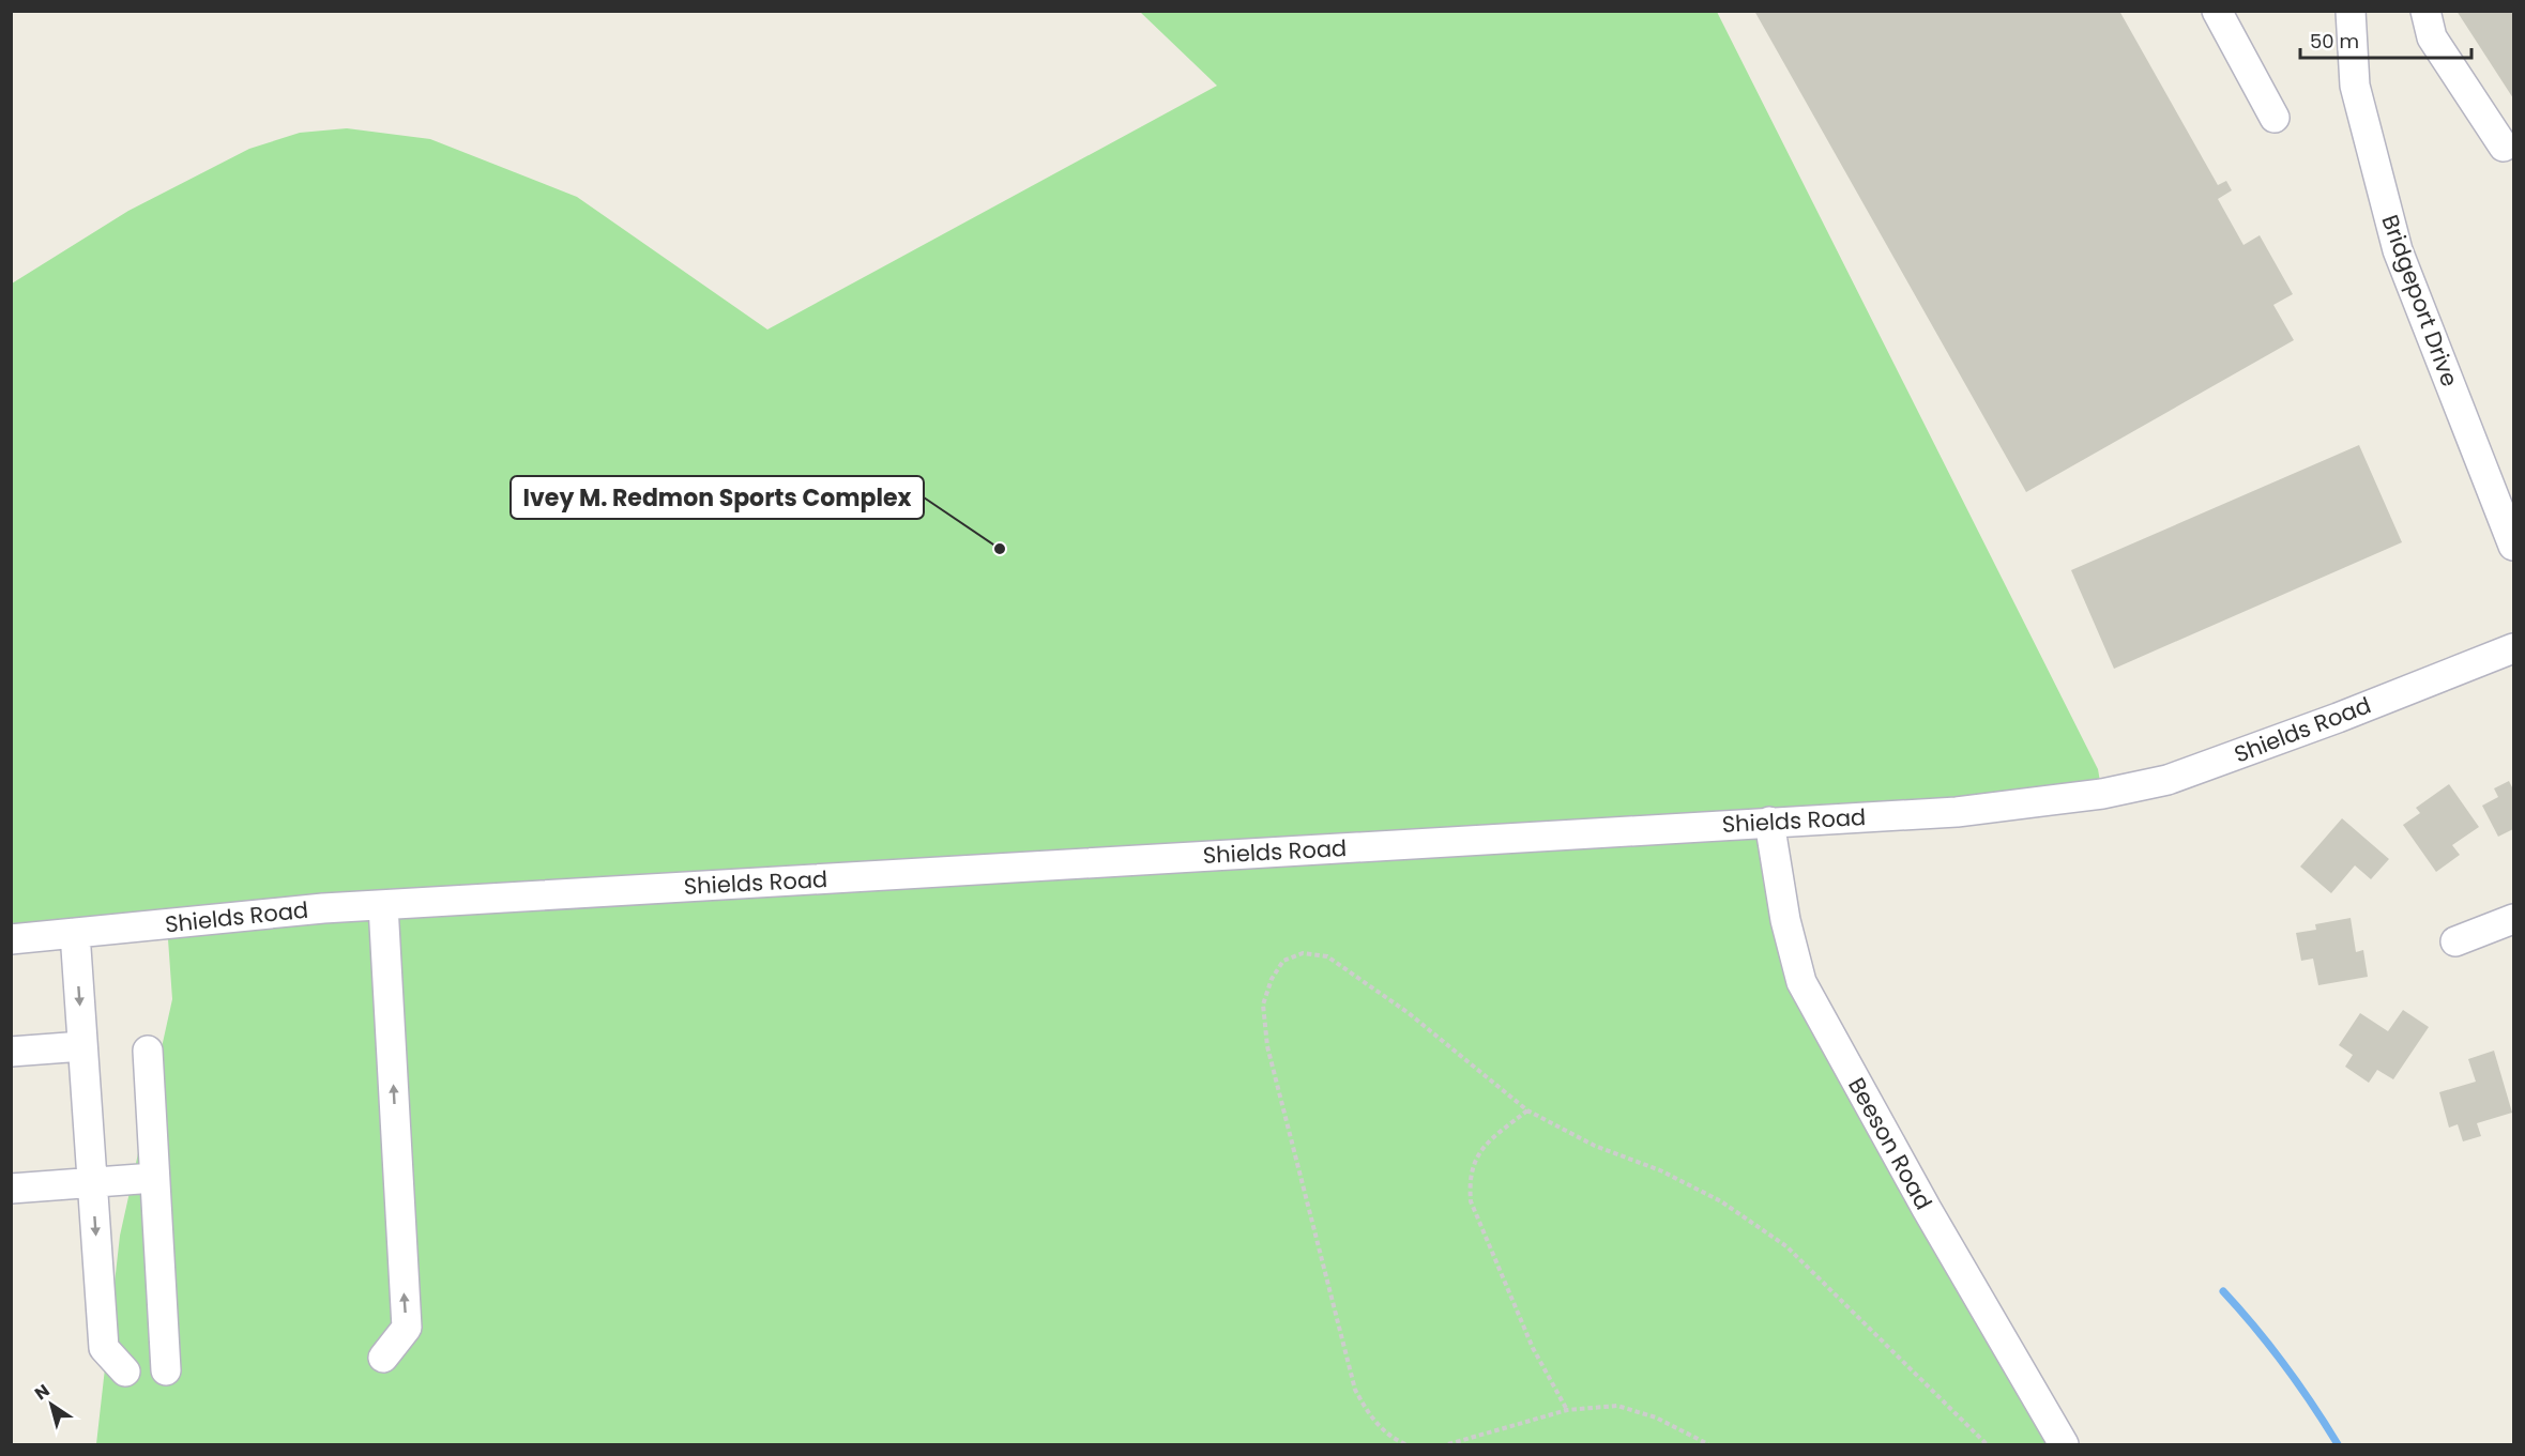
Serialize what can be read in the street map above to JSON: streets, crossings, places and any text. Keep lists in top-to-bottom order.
{
  "streets": {
    "street": ["Bridgeport Drive", "Shields Road", "Beeson Road"]
  },
  "crossings": [
    ["Shields Road", "Beeson Road"]
  ],
  "places": ["Ivey M. Redmon Sports Complex"],
  "scale_bar": "50 m",
  "north": "top left"
}
